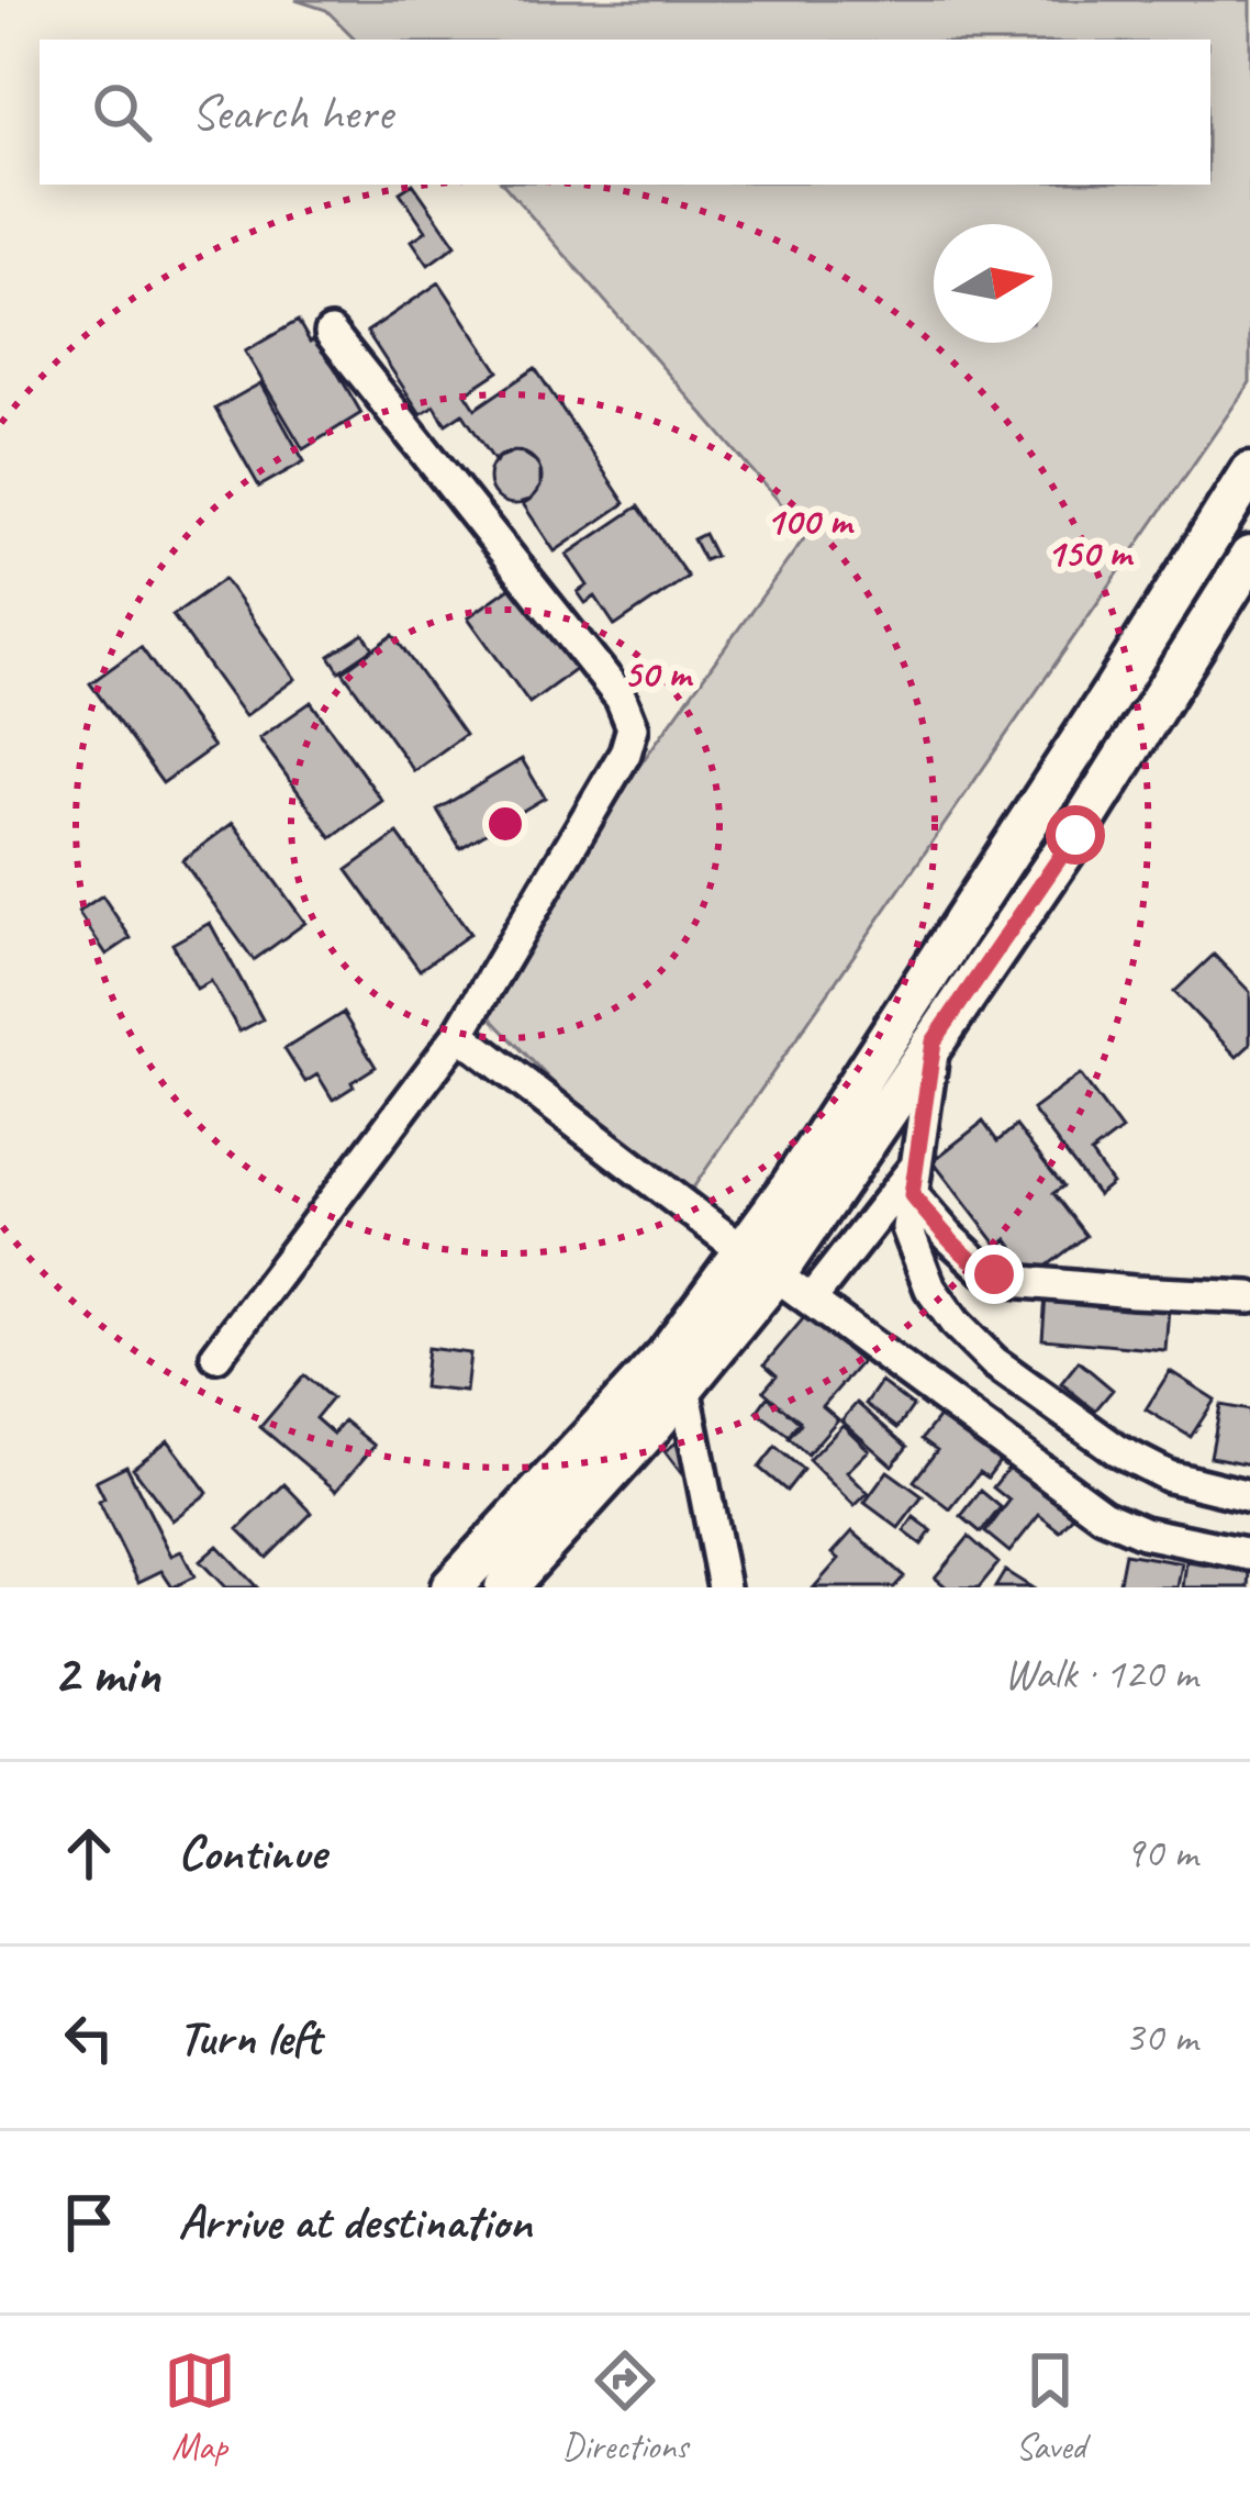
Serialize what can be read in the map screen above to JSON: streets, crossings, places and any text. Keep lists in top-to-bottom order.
{
  "north": "right",
  "page": {
    "search": "Search here",
    "heading": ["2 min", "Walk · 120 m"],
    "list": [
      ["Continue", "90 m"],
      ["Turn left", "30 m"],
      "Arrive at destination"
    ],
    "nav": ["Map", "Directions", "Saved"]
  },
  "rings": ["100 m", "150 m", "50 m"]
}
